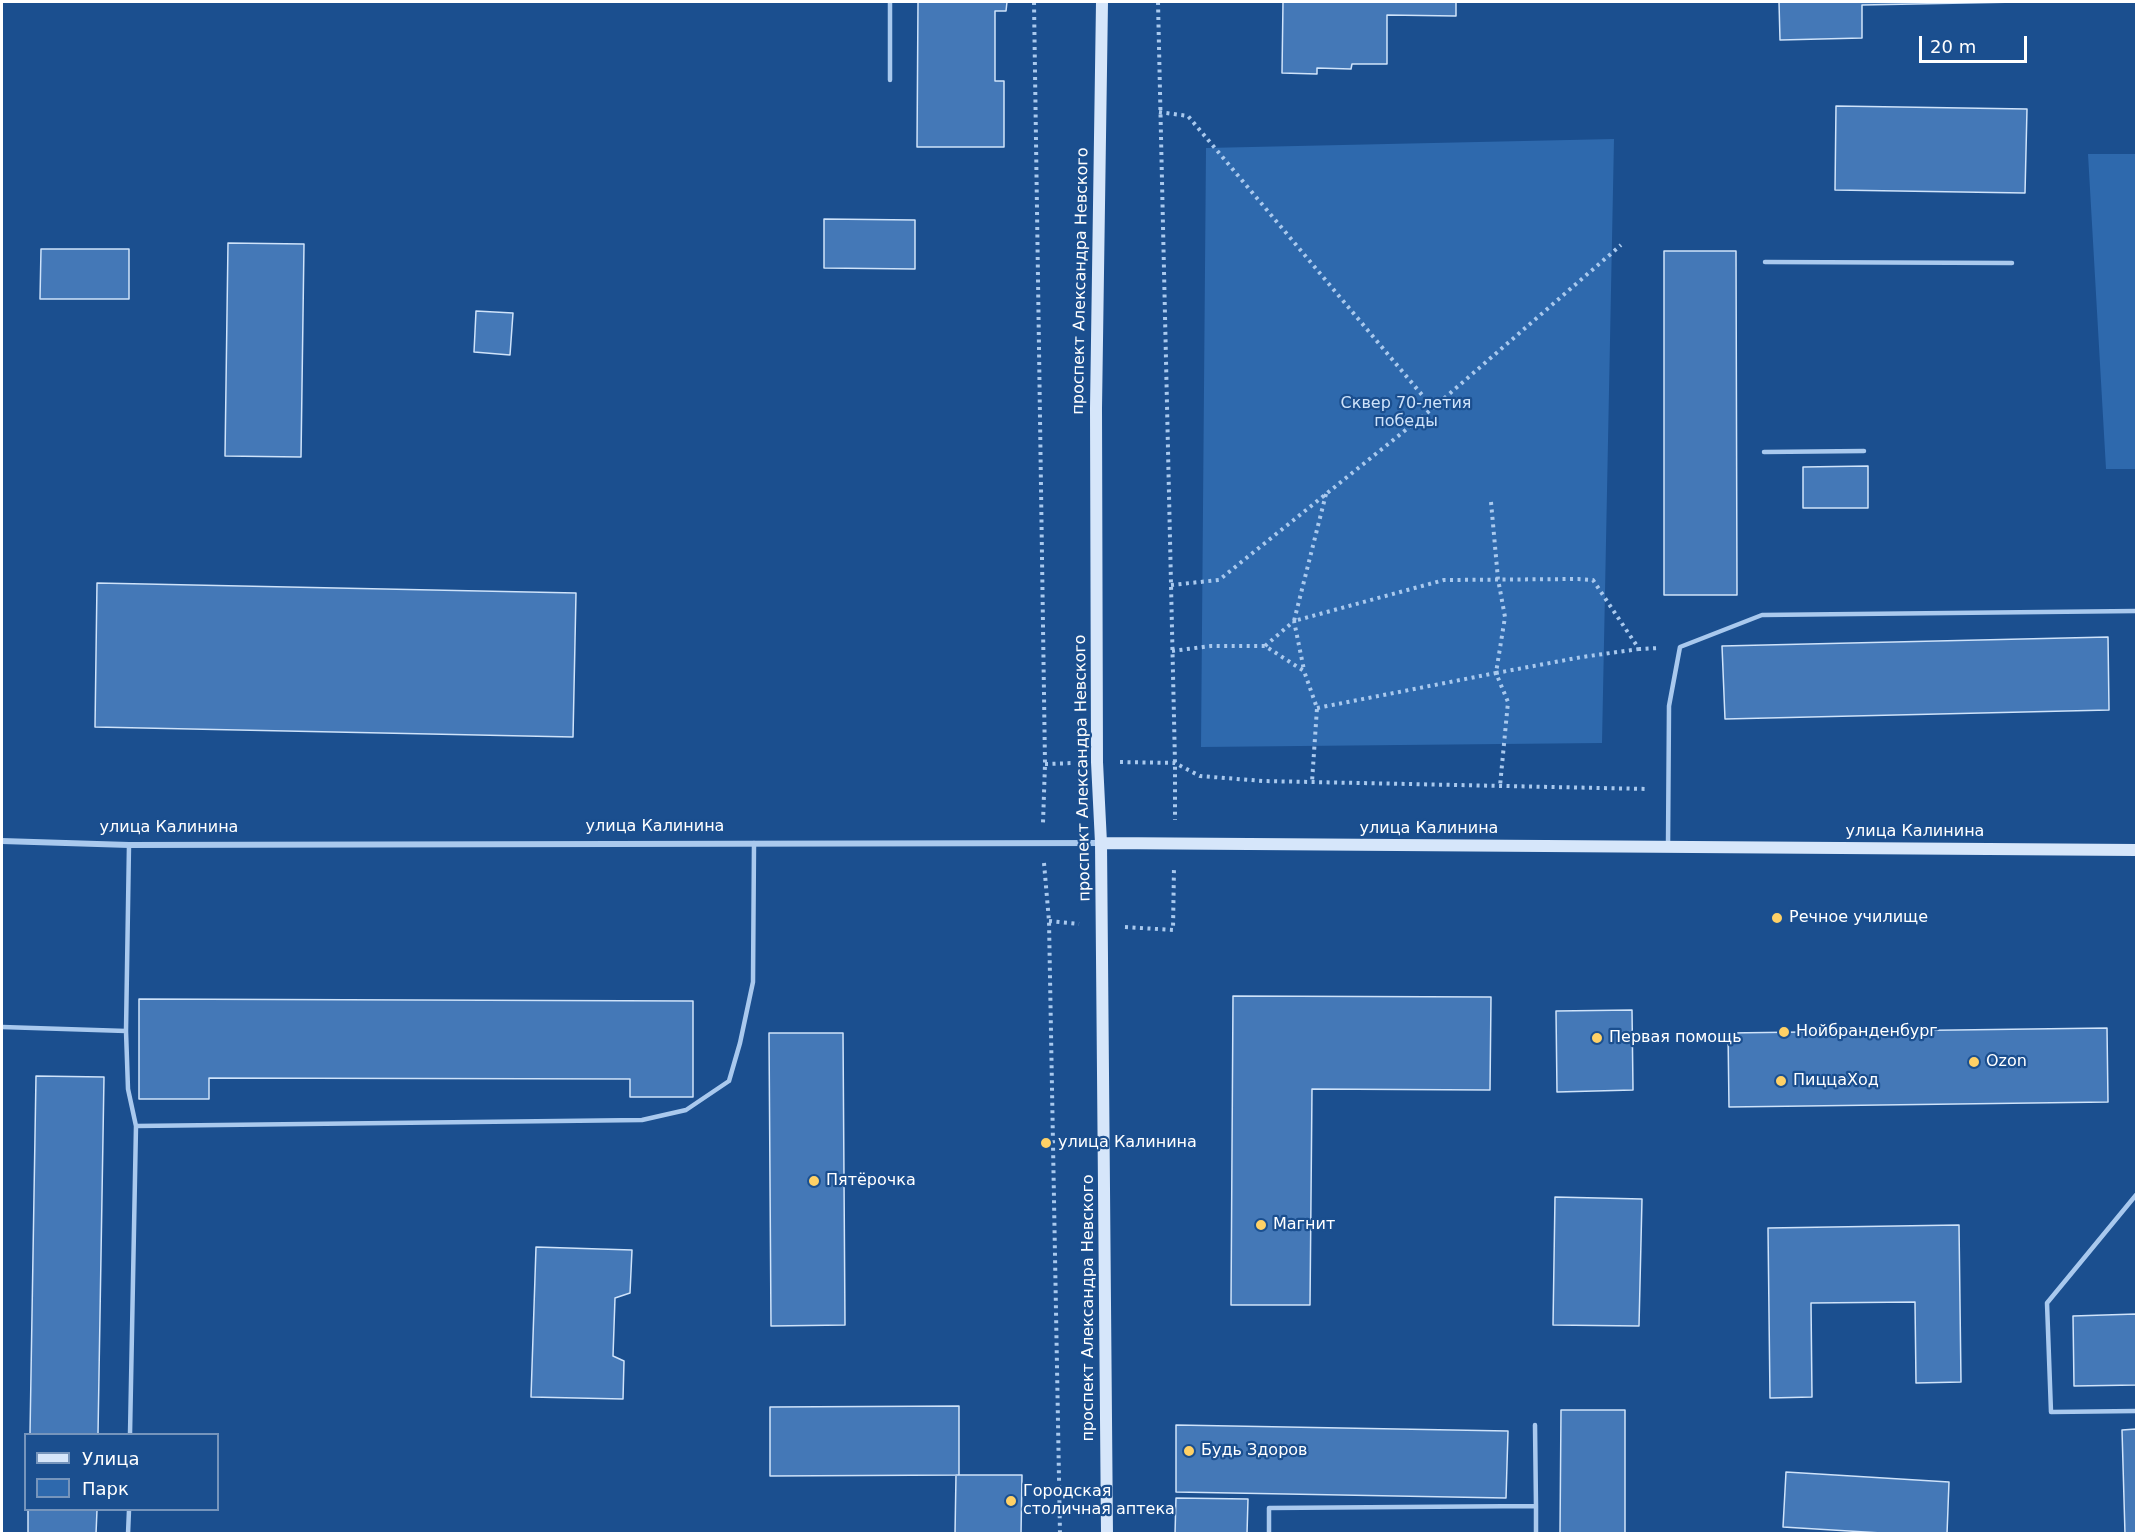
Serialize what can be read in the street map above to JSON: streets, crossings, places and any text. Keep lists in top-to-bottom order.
{
  "streets": {
    "main road": ["проспект Александра Невского", "улица Калинина"]
  },
  "crossings": [
    ["проспект Александра Невского", "улица Калинина"]
  ],
  "parks": ["Сквер 70-летия победы"],
  "places": [
    "Речное училище",
    "Нойбранденбург",
    "Первая помощь",
    "Ozon",
    "ПиццаХод",
    "улица Калинина",
    "Пятёрочка",
    "Магнит",
    "Будь Здоров",
    "Городская столичная аптека"
  ],
  "legend": ["Улица", "Парк"],
  "scale_bar": "20 m"
}
